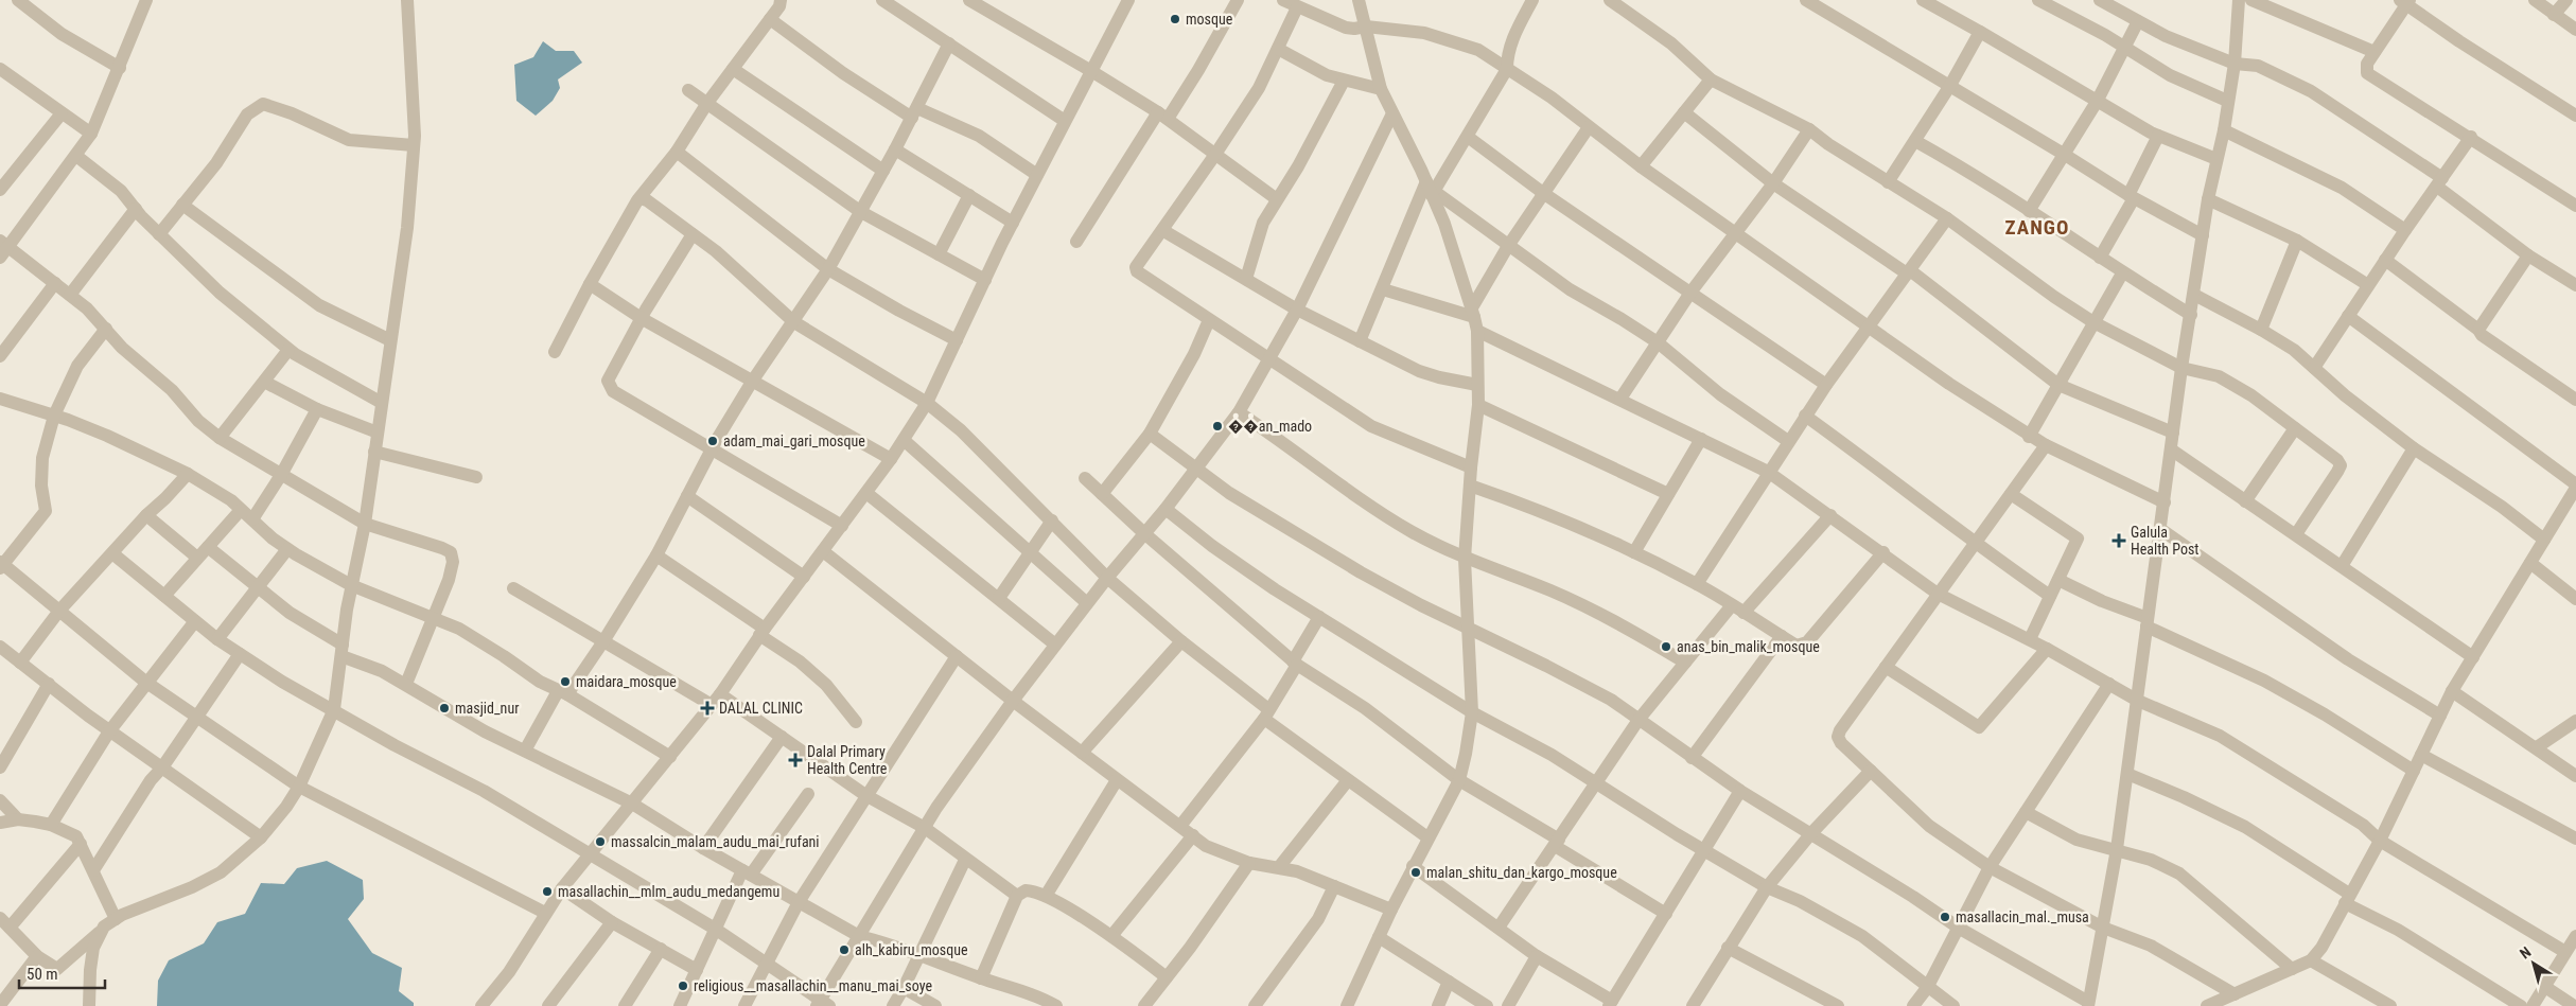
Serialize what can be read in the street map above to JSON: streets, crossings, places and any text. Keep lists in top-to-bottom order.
{
  "districts": ["ZANGO"],
  "places": {
    "other": [
      "mosque",
      "��an_mado",
      "adam_mai_gari_mosque",
      "anas_bin_malik_mosque",
      "maidara_mosque",
      "masjid_nur",
      "massalcin_malam_audu_mai_rufani",
      "malan_shitu_dan_kargo_mosque",
      "masallachin__mlm_audu_medangemu",
      "masallacin_mal._musa",
      "alh_kabiru_mosque",
      "religious__masallachin__manu_mai_soye"
    ],
    "health": ["Galula Health Post", "DALAL CLINIC", "Dalal Primary Health Centre"]
  },
  "scale_bar": "50 m",
  "north": "top left"
}
